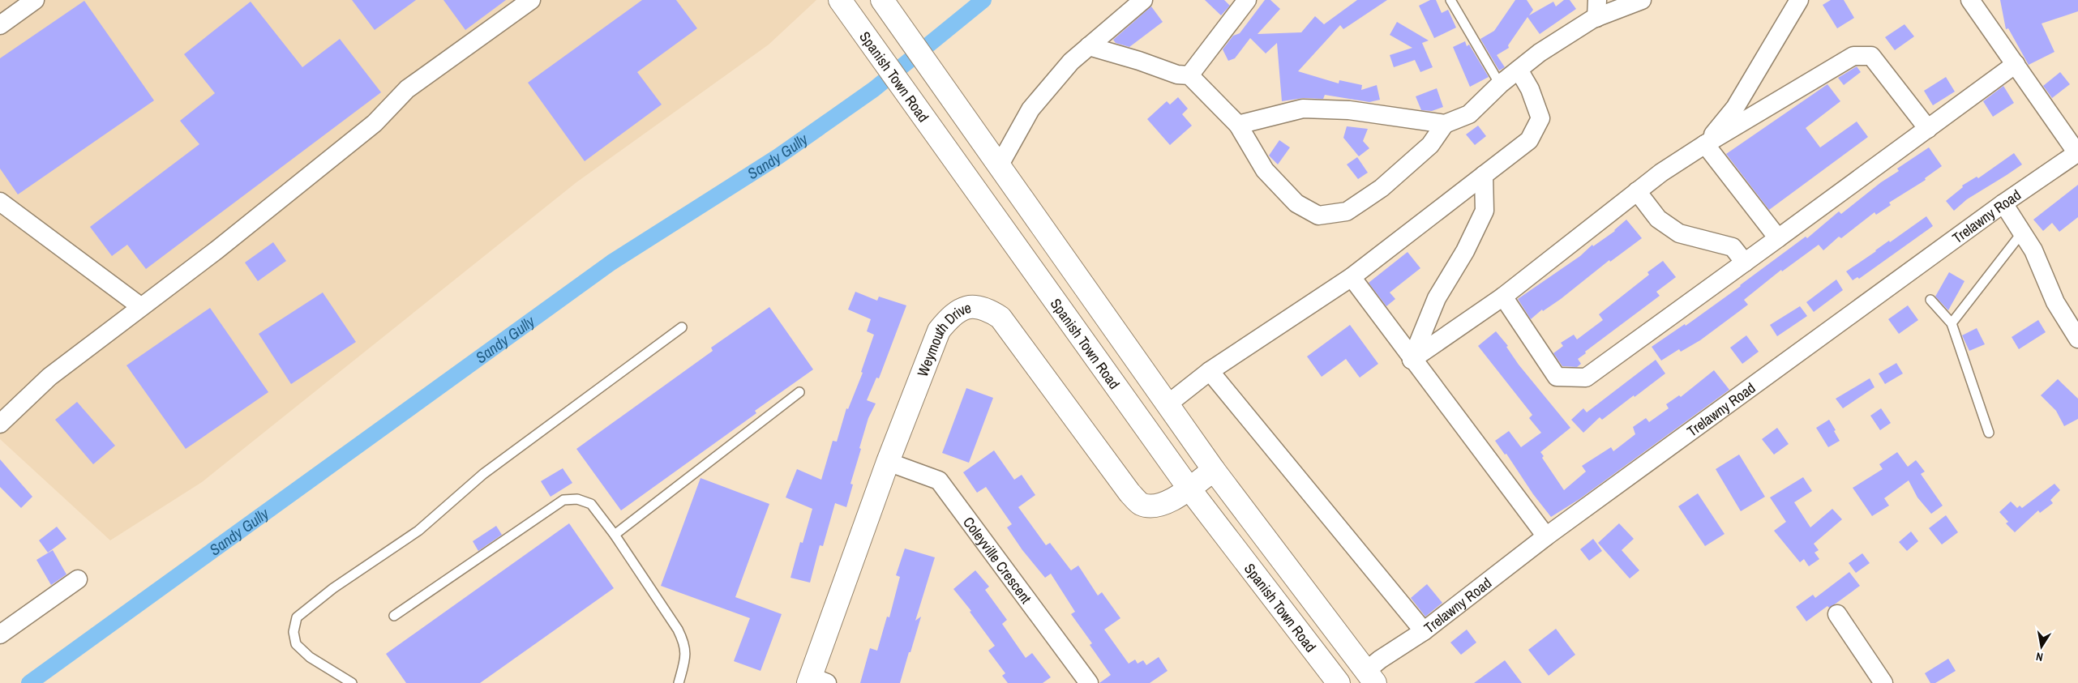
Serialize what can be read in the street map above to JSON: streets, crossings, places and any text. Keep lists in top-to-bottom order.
{
  "streets": {
    "main road": ["Spanish Town Road", "Weymouth Drive"],
    "street": ["Trelawny Road", "Coleyville Crescent"]
  },
  "crossings": [
    ["Spanish Town Road", "Trelawny Road"],
    ["Spanish Town Road", "Weymouth Drive"],
    ["Weymouth Drive", "Coleyville Crescent"]
  ],
  "water": ["Sandy Gully"],
  "north": "bottom"
}
